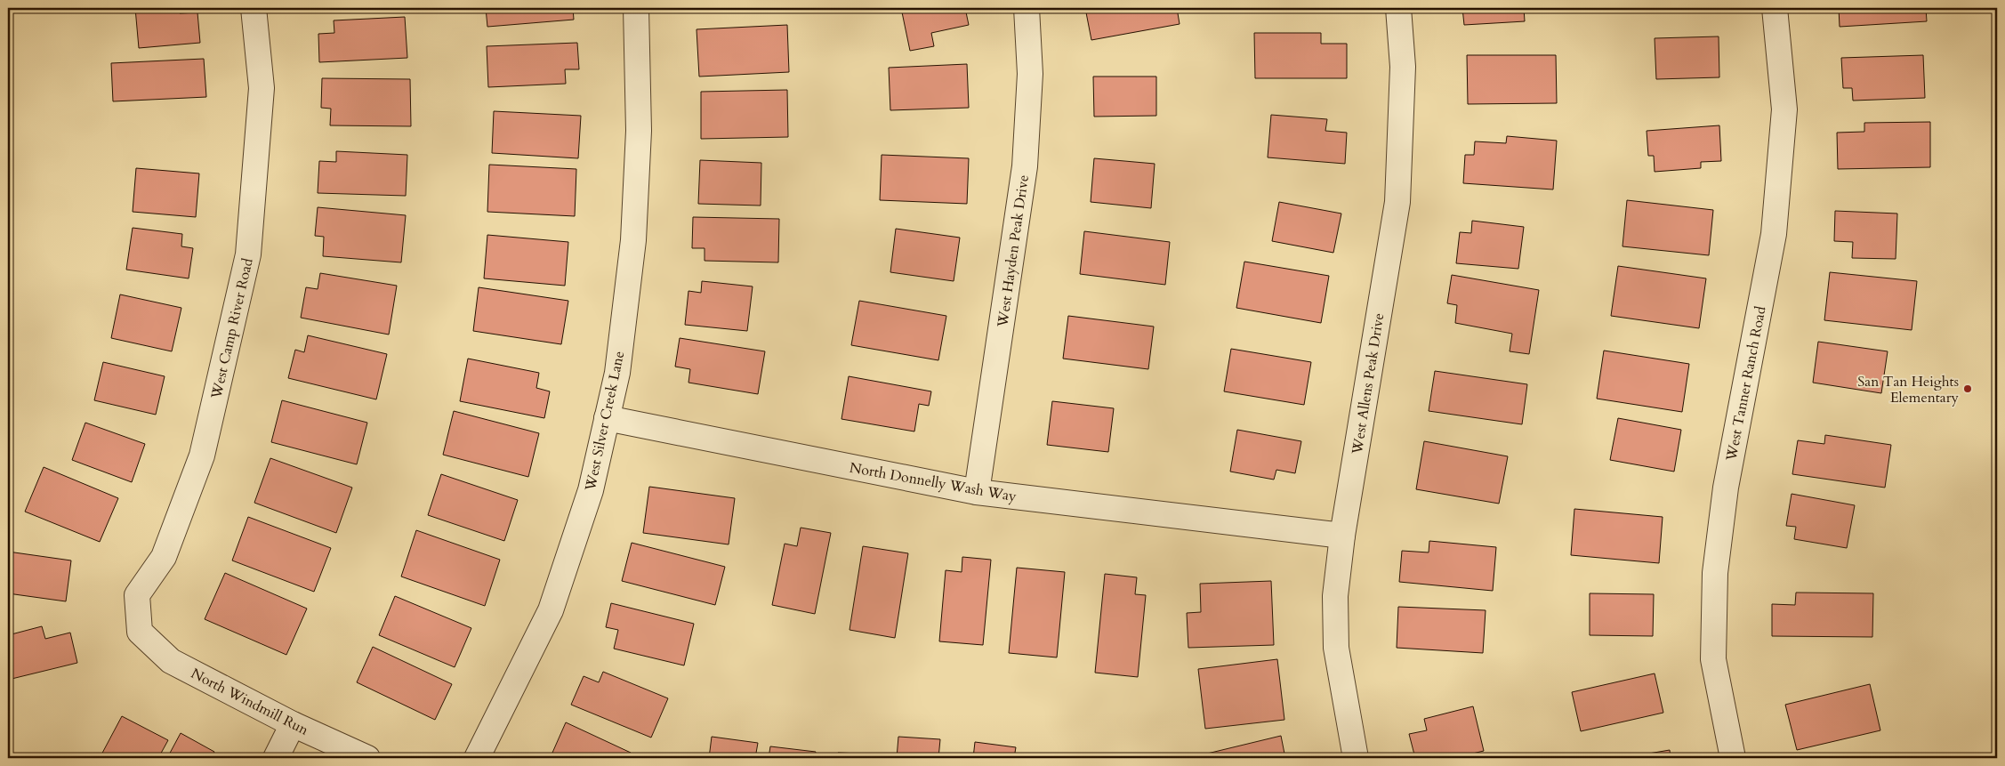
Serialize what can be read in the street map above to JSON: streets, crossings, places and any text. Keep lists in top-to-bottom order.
{
  "streets": {
    "street": [
      "West Hayden Peak Drive",
      "West Camp River Road",
      "West Allens Peak Drive",
      "West Tanner Ranch Road",
      "West Silver Creek Lane",
      "North Donnelly Wash Way",
      "North Windmill Run"
    ]
  },
  "crossings": [
    ["West Hayden Peak Drive", "North Donnelly Wash Way"],
    ["West Camp River Road", "North Windmill Run"],
    ["West Allens Peak Drive", "North Donnelly Wash Way"],
    ["West Silver Creek Lane", "North Donnelly Wash Way"]
  ],
  "places": ["San Tan Heights Elementary"]
}
